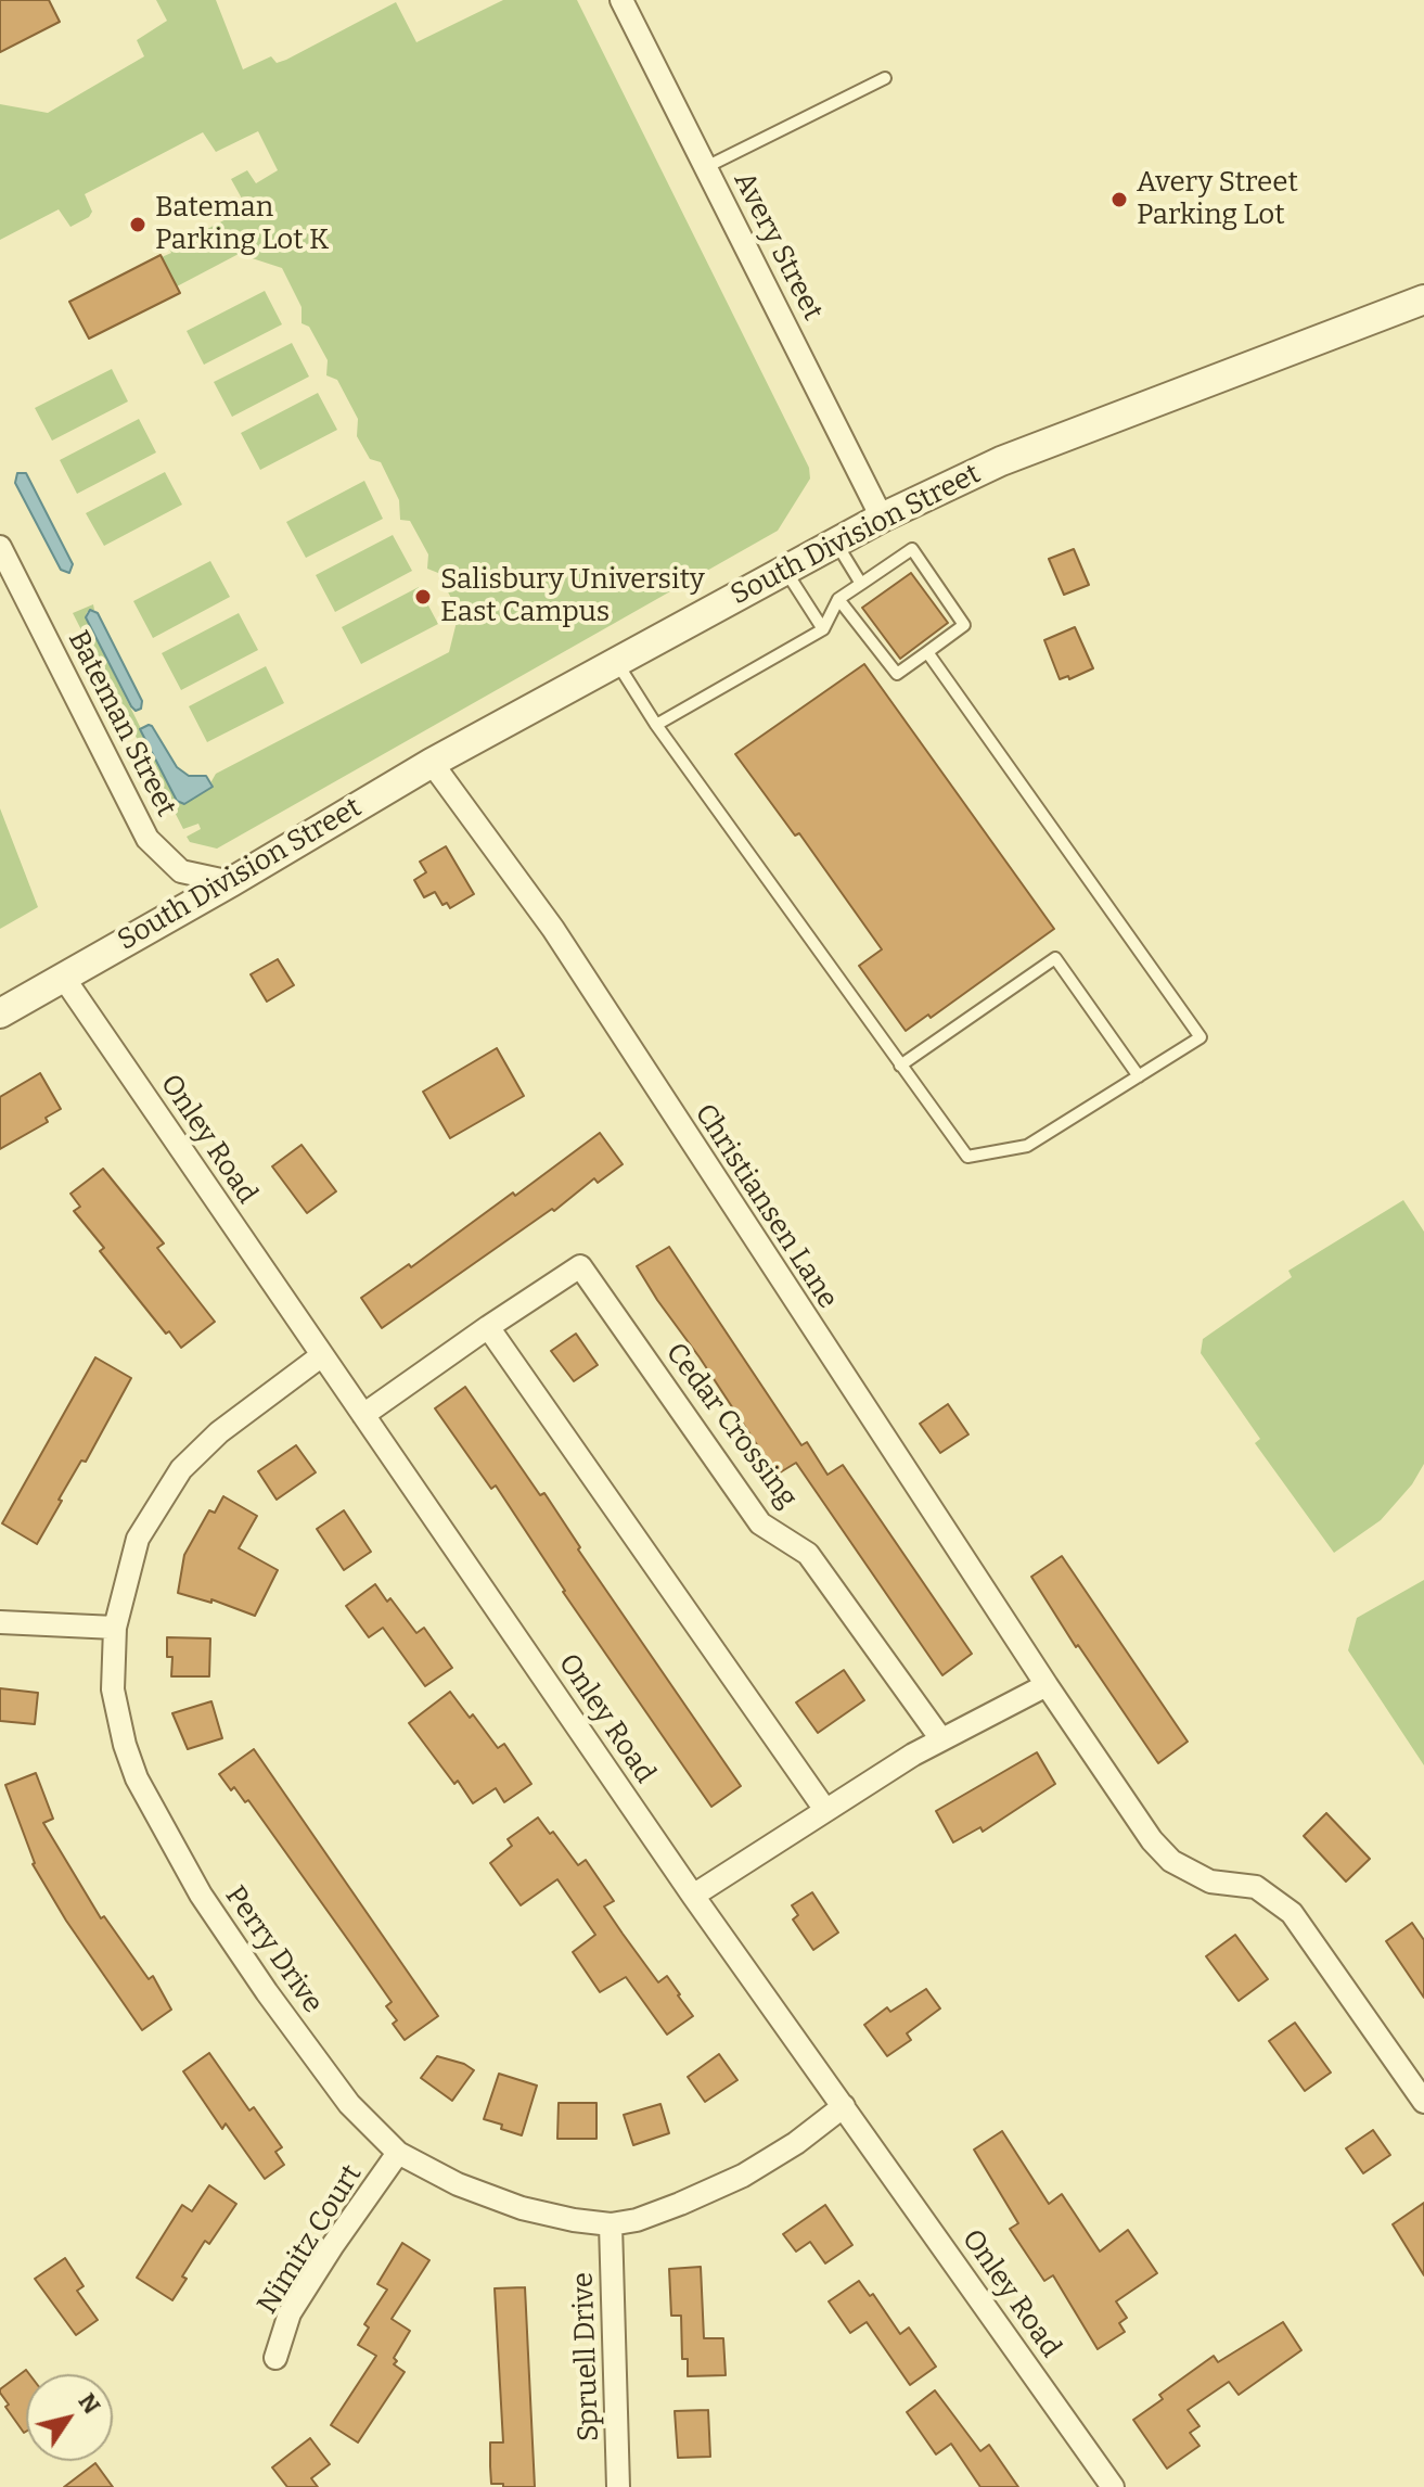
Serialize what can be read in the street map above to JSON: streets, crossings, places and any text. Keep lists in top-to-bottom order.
{
  "streets": {
    "street": [
      "Avery Street",
      "South Division Street",
      "Bateman Street",
      "Onley Road",
      "Christiansen Lane",
      "Cedar Crossing",
      "Perry Drive",
      "Nimitz Court",
      "Spruell Drive"
    ]
  },
  "crossings": [
    ["Avery Street", "South Division Street"],
    ["South Division Street", "Bateman Street"],
    ["South Division Street", "Onley Road"],
    ["South Division Street", "Christiansen Lane"],
    ["Onley Road", "Cedar Crossing"],
    ["Onley Road", "Perry Drive"],
    ["Perry Drive", "Nimitz Court"],
    ["Perry Drive", "Spruell Drive"]
  ],
  "places": ["Avery Street Parking Lot", "Bateman Parking Lot K", "Salisbury University East Campus"],
  "north": "top right"
}
